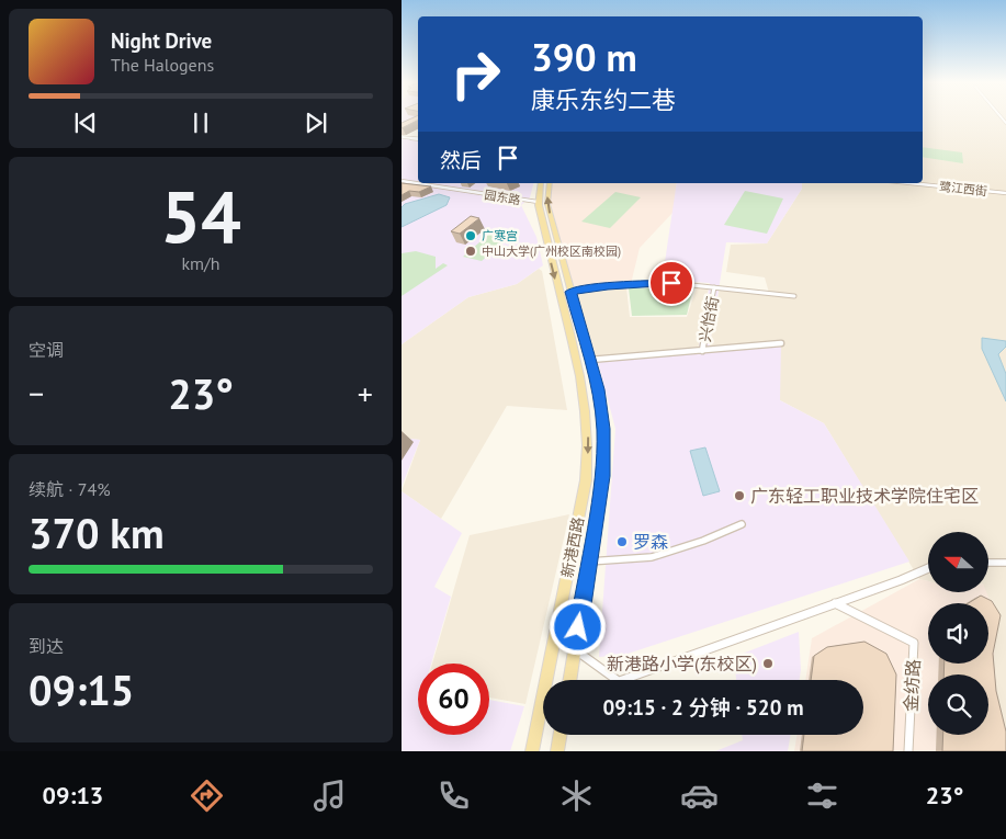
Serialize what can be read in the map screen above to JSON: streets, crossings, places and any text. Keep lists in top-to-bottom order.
{
  "streets": {
    "main road": ["新港西路"],
    "street": [
      "鹭江西街",
      "园东路",
      "兴怡街",
      "金纺路"
    ]
  },
  "crossings": [
    ["园东路", "新港西路"]
  ],
  "places": [
    "广寒宫",
    "中山大学(广州校区南校园)",
    "广东轻工职业技术学院住宅区",
    "罗森",
    "新港路小学(东校区)"
  ],
  "north": "left",
  "page": {
    "turn": ["390 m", "康乐东约二巷"],
    "song": ["Night Drive", "The Halogens"],
    "then": "然后",
    "tile": [
      ["54", "km/h"],
      "空调",
      ["续航 · 74%", "370 km"],
      ["到达", "09:15"]
    ],
    "heat": ["−", "23°", "+"],
    "limit": "60",
    "trip": "09:15 · 2 分钟 · 520 m",
    "tabs": ["09:13", "23°"]
  }
}
